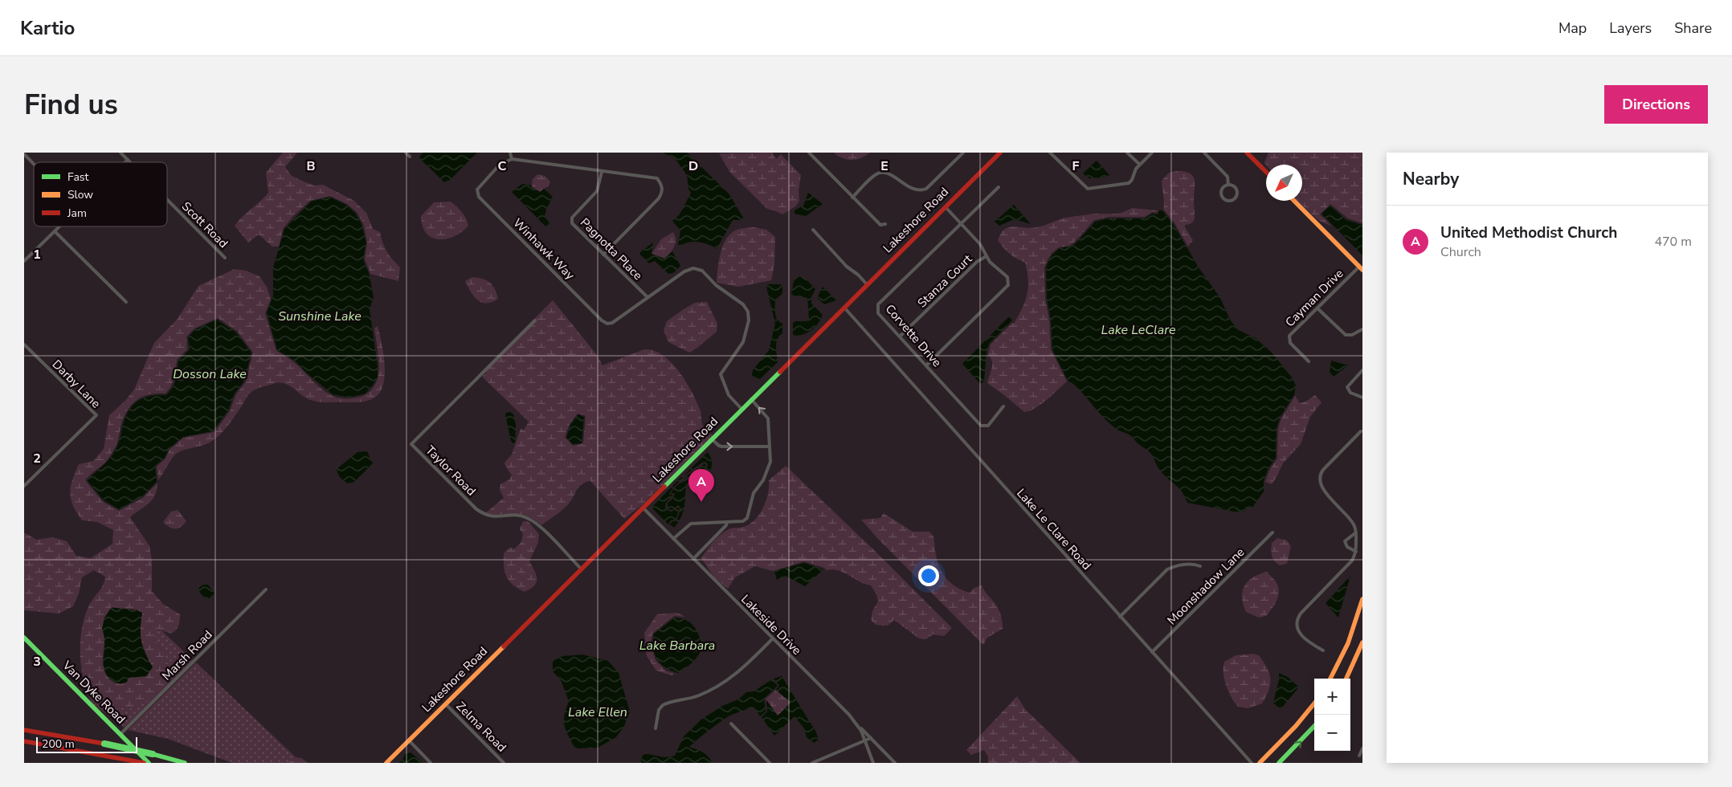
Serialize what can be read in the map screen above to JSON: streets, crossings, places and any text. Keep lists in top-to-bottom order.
{
  "streets": {
    "main road": ["Lakeshore Road", "Van Dyke Road"],
    "street": [
      "Scott Road",
      "Winhawk Way",
      "Pagnotta Place",
      "Stanza Court",
      "Cayman Drive",
      "Corvette Drive",
      "Darby Lane",
      "Taylor Road",
      "Lake Le Clare Road",
      "Moonshadow Lane",
      "Lakeside Drive",
      "Marsh Road",
      "Zelma Road"
    ]
  },
  "crossings": [
    ["Lakeshore Road", "Winhawk Way"],
    ["Lakeshore Road", "Taylor Road"],
    ["Lakeshore Road", "Lake Le Clare Road"],
    ["Lakeshore Road", "Lakeside Drive"],
    ["Lakeshore Road", "Zelma Road"],
    ["Winhawk Way", "Pagnotta Place"],
    ["Stanza Court", "Corvette Drive"],
    ["Lake Le Clare Road", "Moonshadow Lane"],
    ["Marsh Road", "Van Dyke Road"]
  ],
  "water": [
    "Sunshine Lake",
    "Lake LeClare",
    "Dosson Lake",
    "Lake Barbara",
    "Lake Ellen"
  ],
  "legend": ["Fast", "Slow", "Jam"],
  "scale_bar": "200 m",
  "north": "bottom left",
  "page": {
    "header": "Kartio",
    "nav": ["Map", "Layers", "Share"],
    "buttons": "Directions",
    "title": "Find us",
    "heading": "Nearby",
    "list": [
      {
        "mark": "A",
        "name": "United Methodist Church",
        "note": "Church",
        "value": "470 m"
      }
    ],
    "pins": "A",
    "map_buttons": ["+", "−"],
    "scale": "200 m"
  },
  "grid": {
    "columns": [
      "B",
      "C",
      "D",
      "E",
      "F"
    ],
    "rows": ["1", "2", "3"]
  }
}
